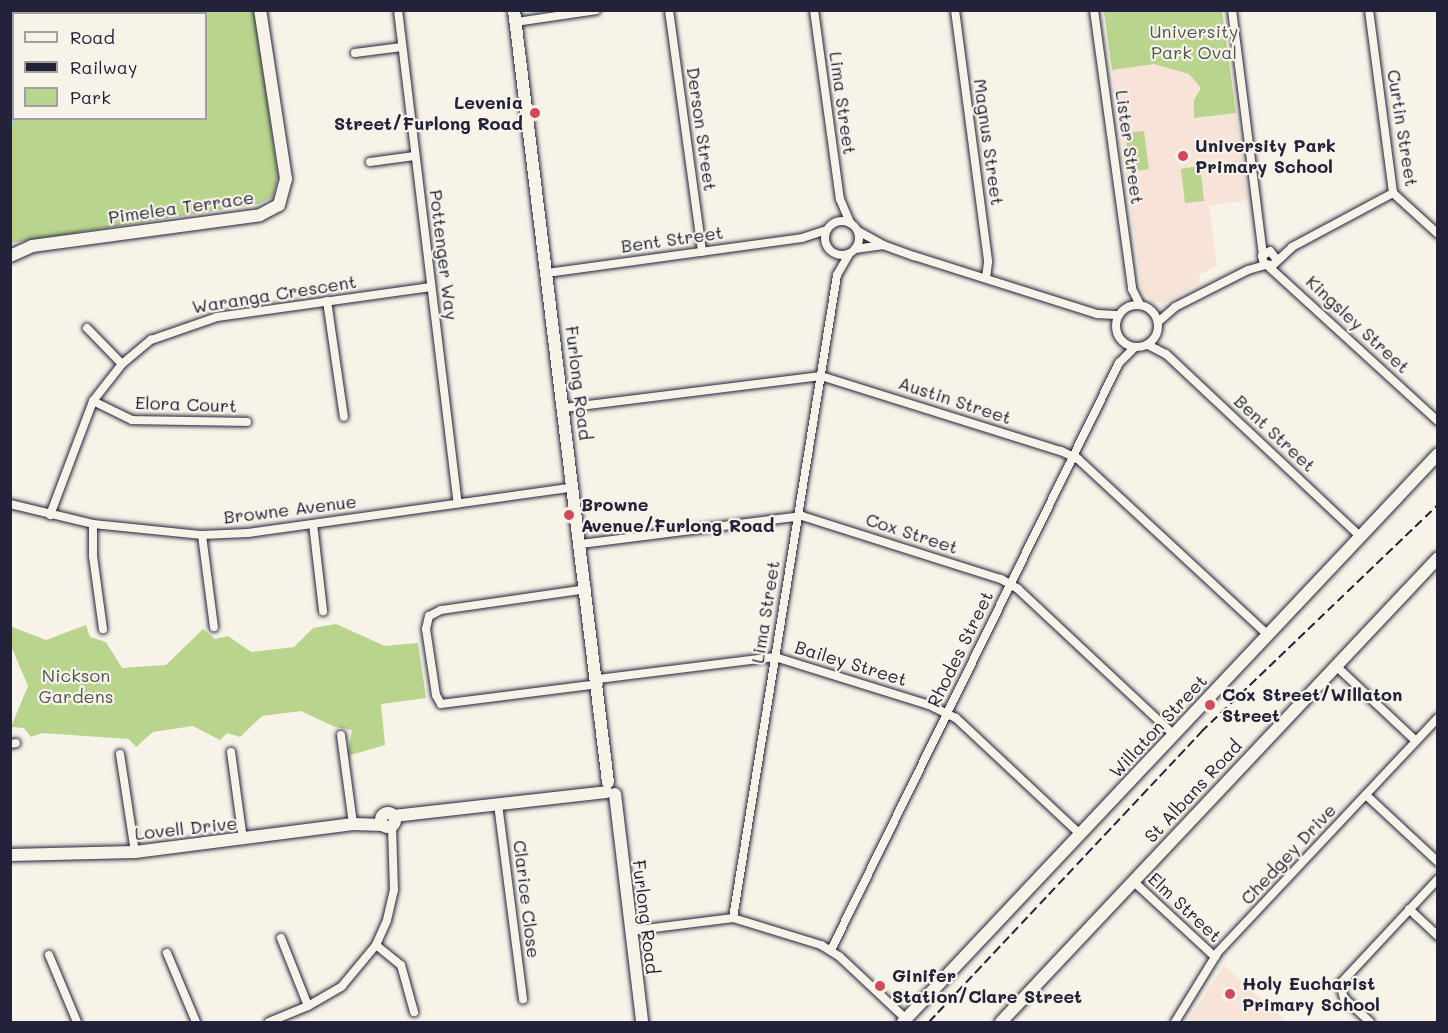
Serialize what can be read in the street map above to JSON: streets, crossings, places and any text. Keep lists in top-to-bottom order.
{
  "streets": {
    "street": [
      "Lima Street",
      "Curtin Street",
      "Derson Street",
      "Magnus Street",
      "Lister Street",
      "Pimelea Terrace",
      "Bent Street",
      "Pottenger Way",
      "Waranga Crescent",
      "Kingsley Street",
      "Furlong Road",
      "Austin Street",
      "Elora Court",
      "Browne Avenue",
      "Cox Street",
      "Rhodes Street",
      "Bailey Street",
      "Willaton Street",
      "St Albans Road",
      "Lovell Drive",
      "Chedgey Drive",
      "Clarice Close",
      "Elm Street"
    ]
  },
  "crossings": [
    ["Lima Street", "Bent Street"],
    ["Lima Street", "Austin Street"],
    ["Lima Street", "Cox Street"],
    ["Lima Street", "Bailey Street"],
    ["Derson Street", "Bent Street"],
    ["Lister Street", "Bent Street"],
    ["Lister Street", "Rhodes Street"],
    ["Bent Street", "Furlong Road"],
    ["Bent Street", "Rhodes Street"],
    ["Bent Street", "Willaton Street"],
    ["Pottenger Way", "Waranga Crescent"],
    ["Pottenger Way", "Browne Avenue"],
    ["Waranga Crescent", "Elora Court"],
    ["Waranga Crescent", "Browne Avenue"],
    ["Furlong Road", "Austin Street"],
    ["Furlong Road", "Browne Avenue"],
    ["Furlong Road", "Cox Street"],
    ["Furlong Road", "Bailey Street"],
    ["Furlong Road", "Lovell Drive"],
    ["Austin Street", "Rhodes Street"],
    ["Austin Street", "Willaton Street"],
    ["Cox Street", "Rhodes Street"],
    ["Cox Street", "Willaton Street"],
    ["Rhodes Street", "Bailey Street"],
    ["Bailey Street", "Willaton Street"],
    ["St Albans Road", "Elm Street"],
    ["Lovell Drive", "Clarice Close"],
    ["Chedgey Drive", "Elm Street"]
  ],
  "parks": ["University Park Oval", "Nickson Gardens"],
  "places": [
    "Levenia Street/Furlong Road",
    "University Park Primary School",
    "Browne Avenue/Furlong Road",
    "Cox Street/Willaton Street",
    "Ginifer Station/Clare Street",
    "Holy Eucharist Primary School"
  ],
  "legend": ["Road", "Railway", "Park"]
}
